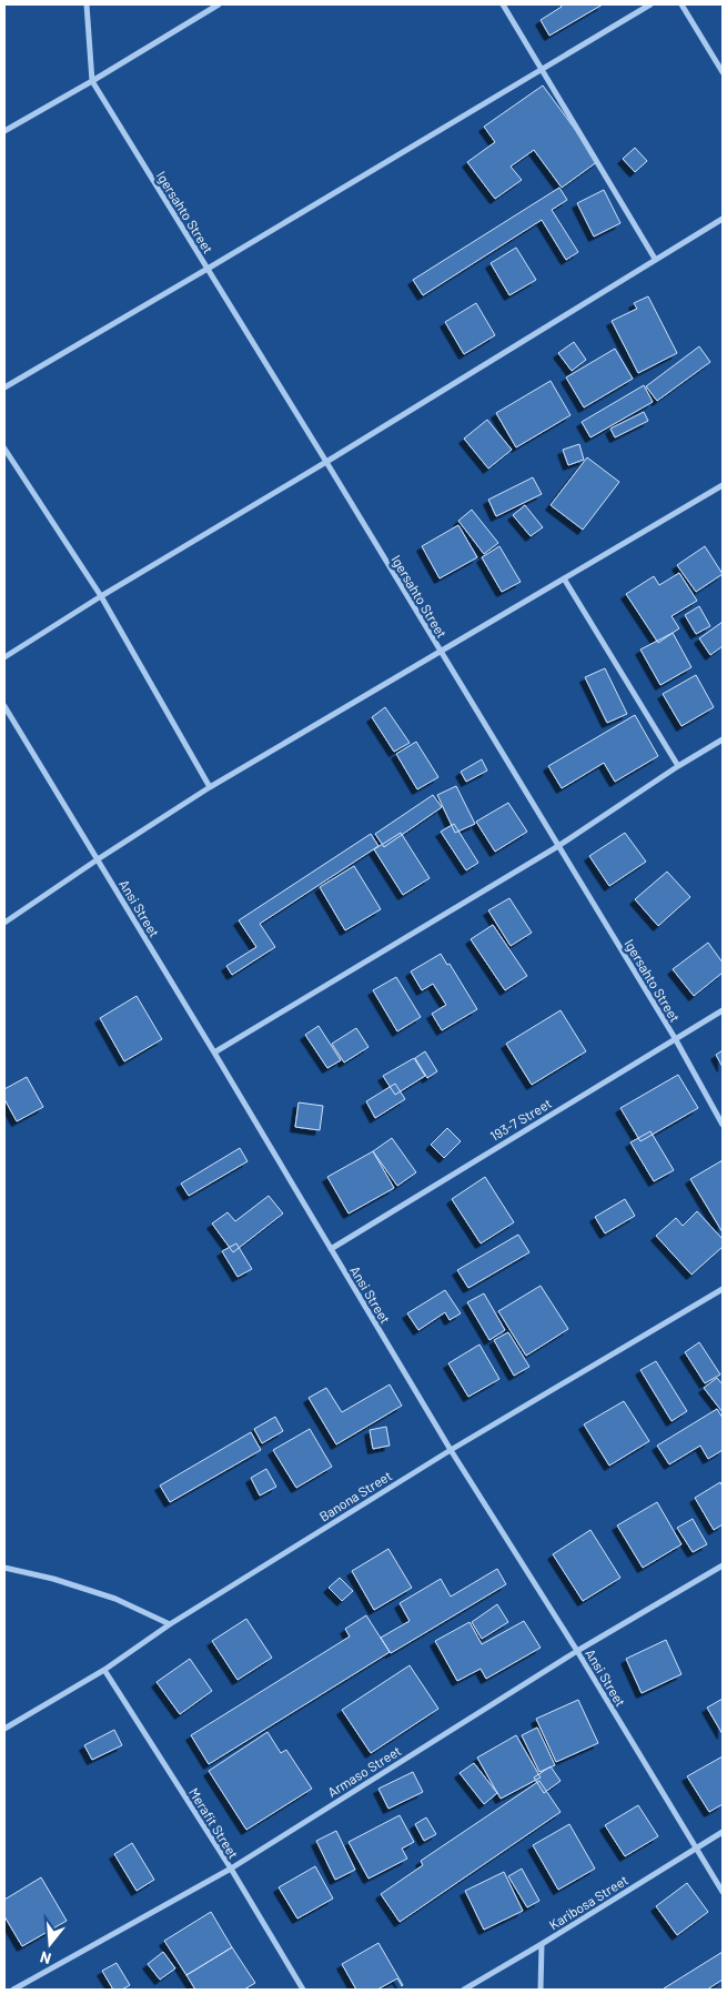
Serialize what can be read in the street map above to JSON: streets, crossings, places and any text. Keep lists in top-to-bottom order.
{
  "streets": {
    "street": [
      "Igersahto Street",
      "Ansi Street",
      "193-7 Street",
      "Banona Street",
      "Armaso Street",
      "Merafit Street",
      "Karibosa Street"
    ]
  },
  "crossings": [
    ["Igersahto Street", "193-7 Street"],
    ["Ansi Street", "193-7 Street"],
    ["Ansi Street", "Banona Street"],
    ["Ansi Street", "Armaso Street"],
    ["Ansi Street", "Karibosa Street"],
    ["Banona Street", "Merafit Street"],
    ["Armaso Street", "Merafit Street"]
  ],
  "north": "bottom"
}
